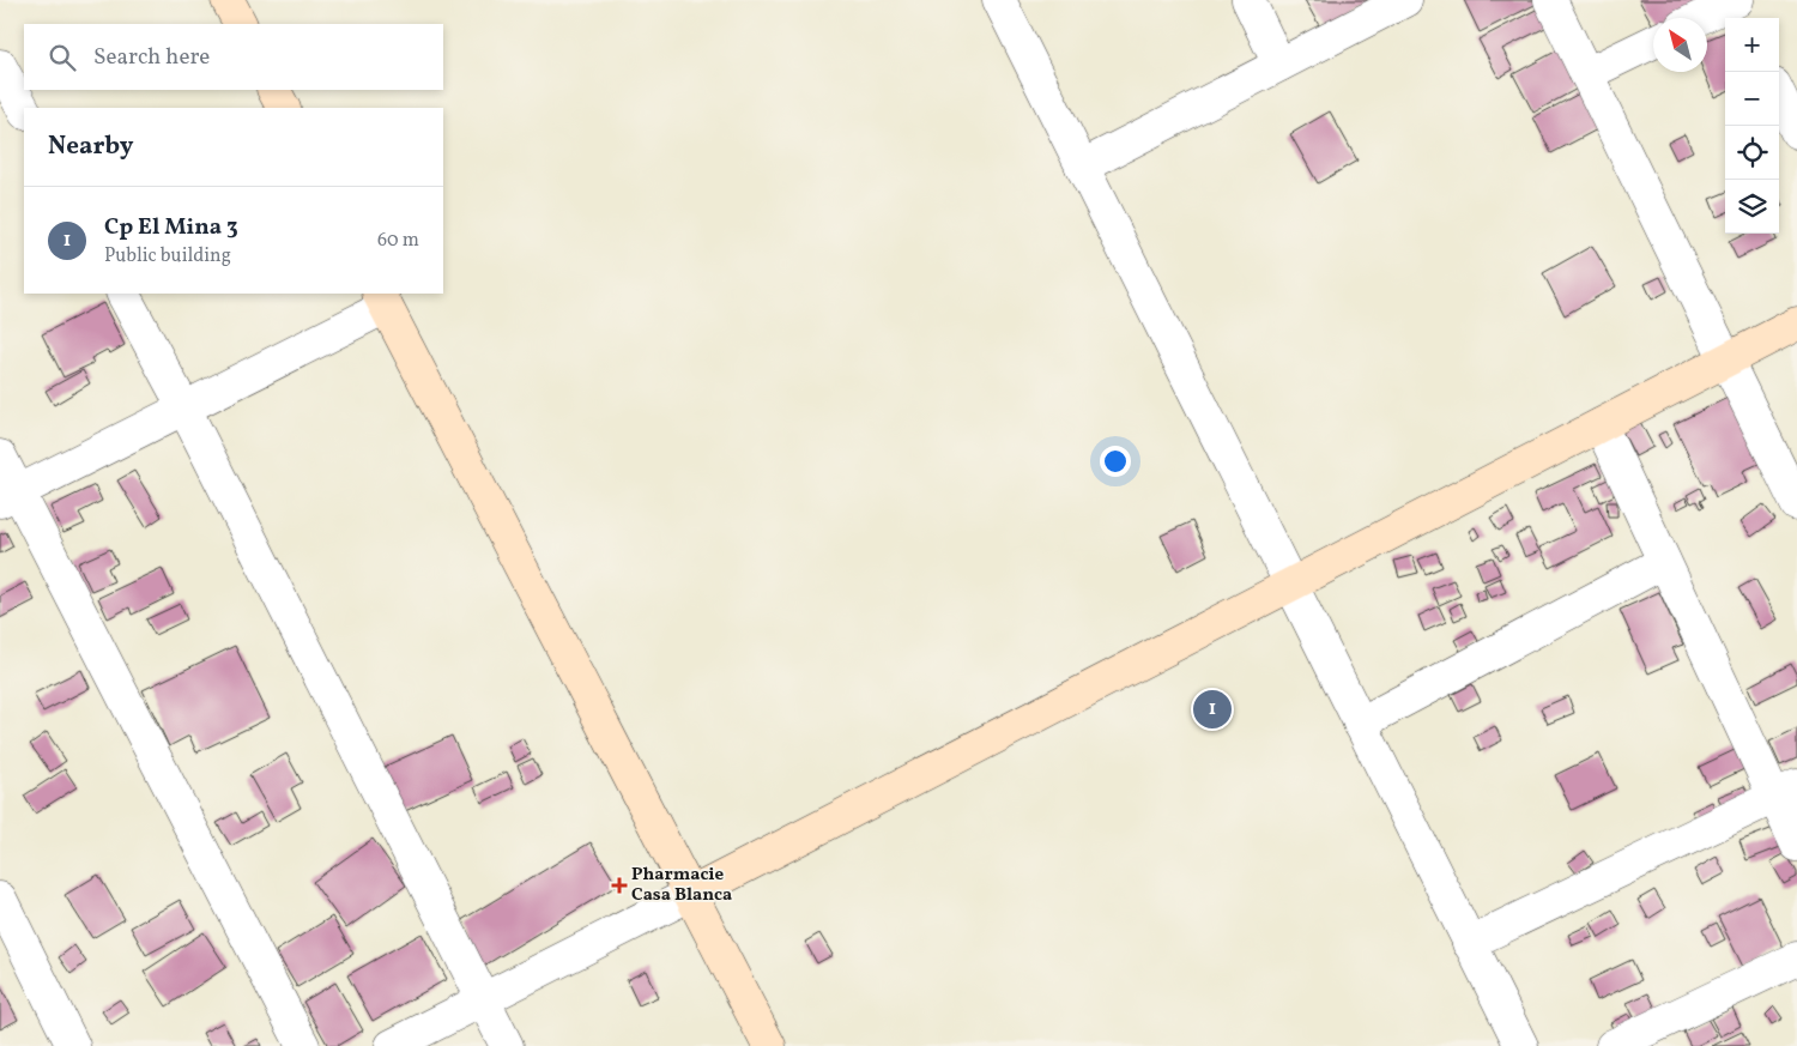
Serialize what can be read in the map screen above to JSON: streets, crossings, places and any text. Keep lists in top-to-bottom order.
{
  "places": {
    "health": ["Pharmacie Casa Blanca"]
  },
  "north": "top left",
  "page": {
    "map_buttons": ["+", "−"],
    "search": "Search here",
    "heading": "Nearby",
    "list": [
      {
        "mark": "1",
        "name": "Cp El Mina 3",
        "note": "Public building",
        "value": "60 m"
      }
    ],
    "pins": "1"
  }
}
